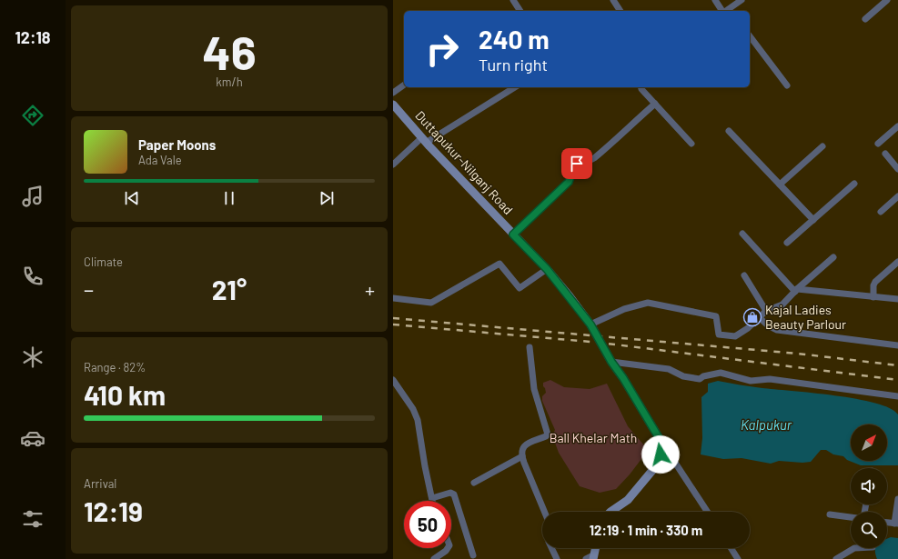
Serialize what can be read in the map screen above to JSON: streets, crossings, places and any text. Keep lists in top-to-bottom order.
{
  "streets": {
    "main road": ["Duttapukur-Nilganj Road"]
  },
  "water": ["Kalpukur"],
  "parks": ["Ball Khelar Math"],
  "places": {
    "shop": ["Kajal Ladies Beauty Parlour"]
  },
  "north": "top right",
  "page": {
    "tabs": "12:18",
    "tile": [
      ["46", "km/h"],
      "Climate",
      ["Range · 82%", "410 km"],
      ["Arrival", "12:19"]
    ],
    "turn": ["240 m", "Turn right"],
    "song": ["Paper Moons", "Ada Vale"],
    "heat": ["−", "21°", "+"],
    "limit": "50",
    "trip": "12:19 · 1 min · 330 m"
  }
}
